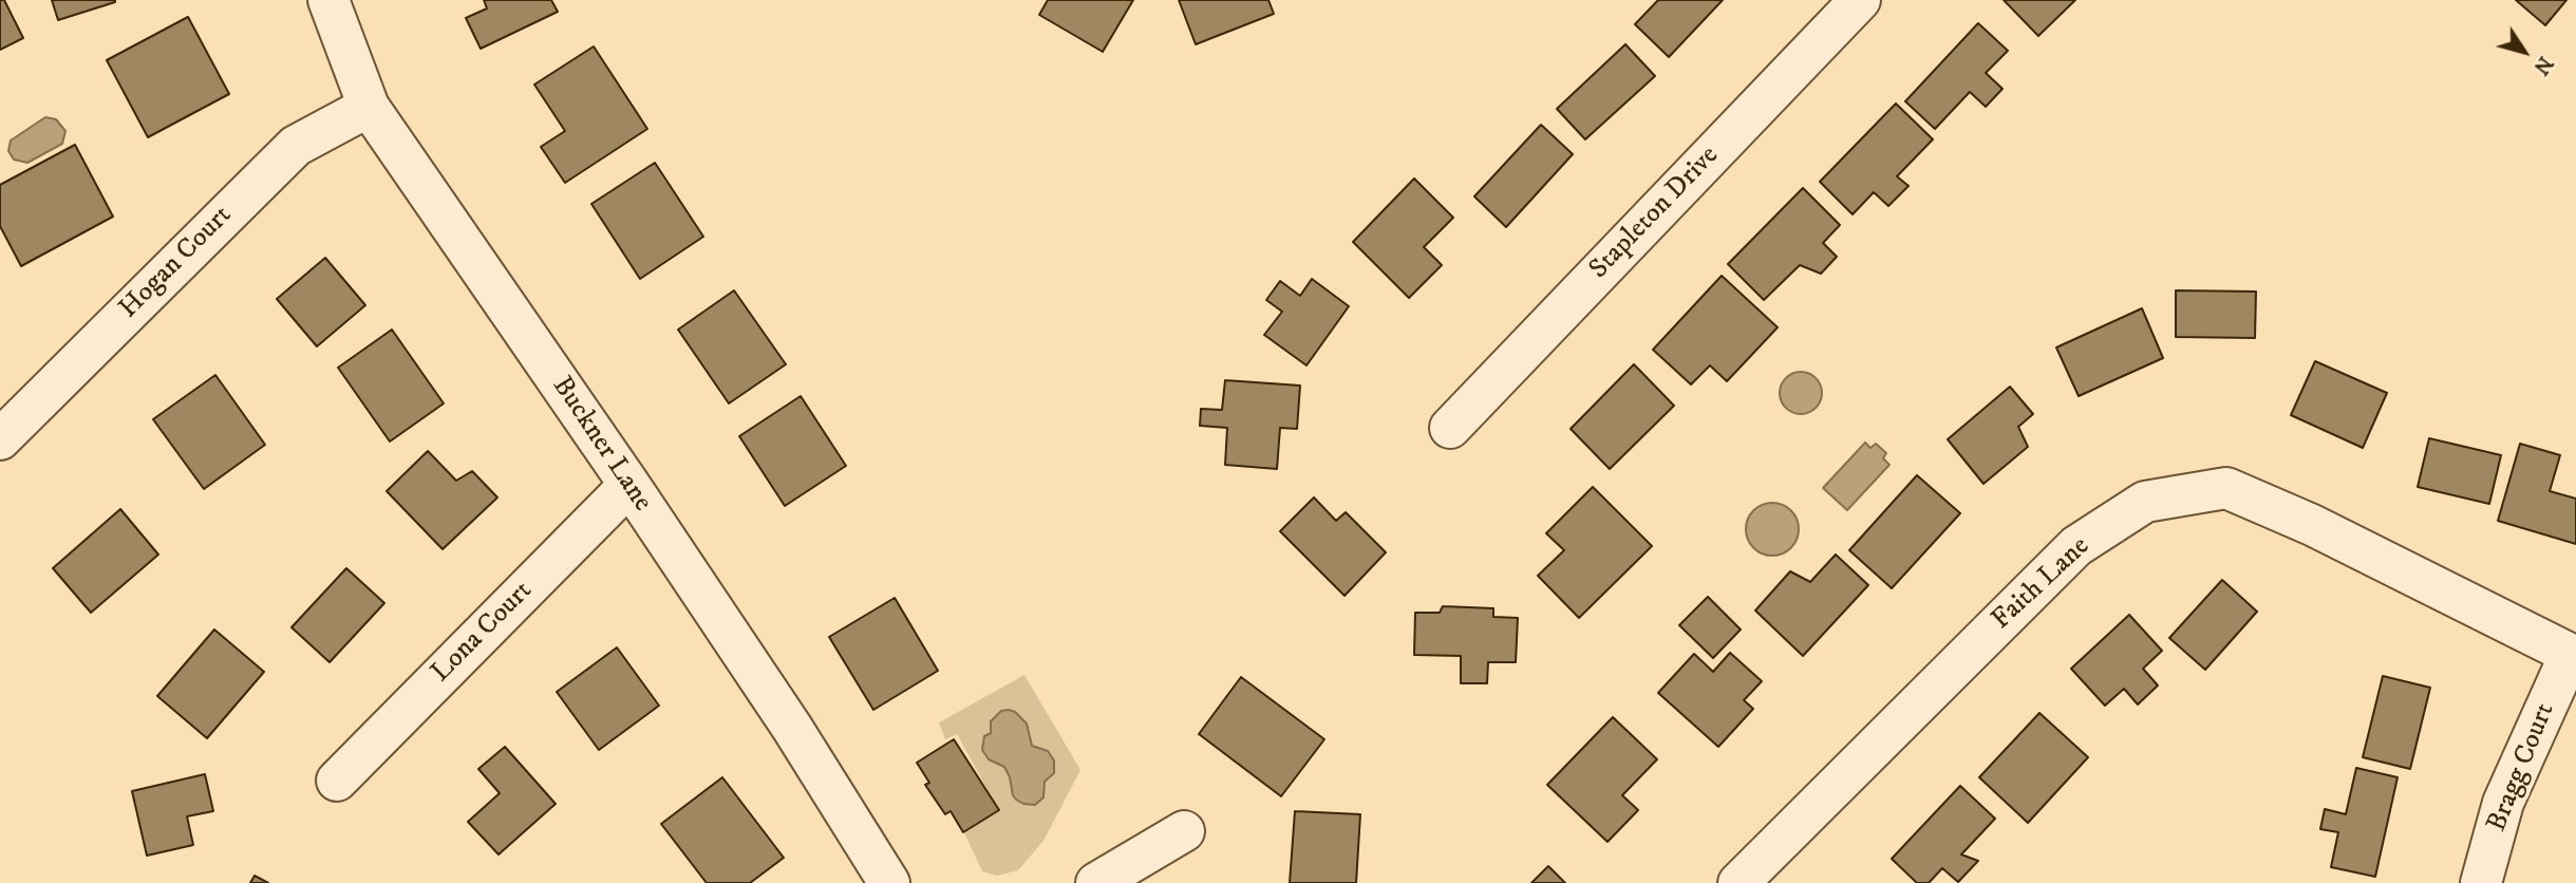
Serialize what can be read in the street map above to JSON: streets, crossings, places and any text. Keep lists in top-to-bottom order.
{
  "streets": {
    "street": [
      "Stapleton Drive",
      "Hogan Court",
      "Buckner Lane",
      "Faith Lane",
      "Lona Court",
      "Bragg Court"
    ]
  },
  "crossings": [
    ["Hogan Court", "Buckner Lane"],
    ["Buckner Lane", "Lona Court"],
    ["Faith Lane", "Bragg Court"]
  ],
  "north": "bottom right"
}
